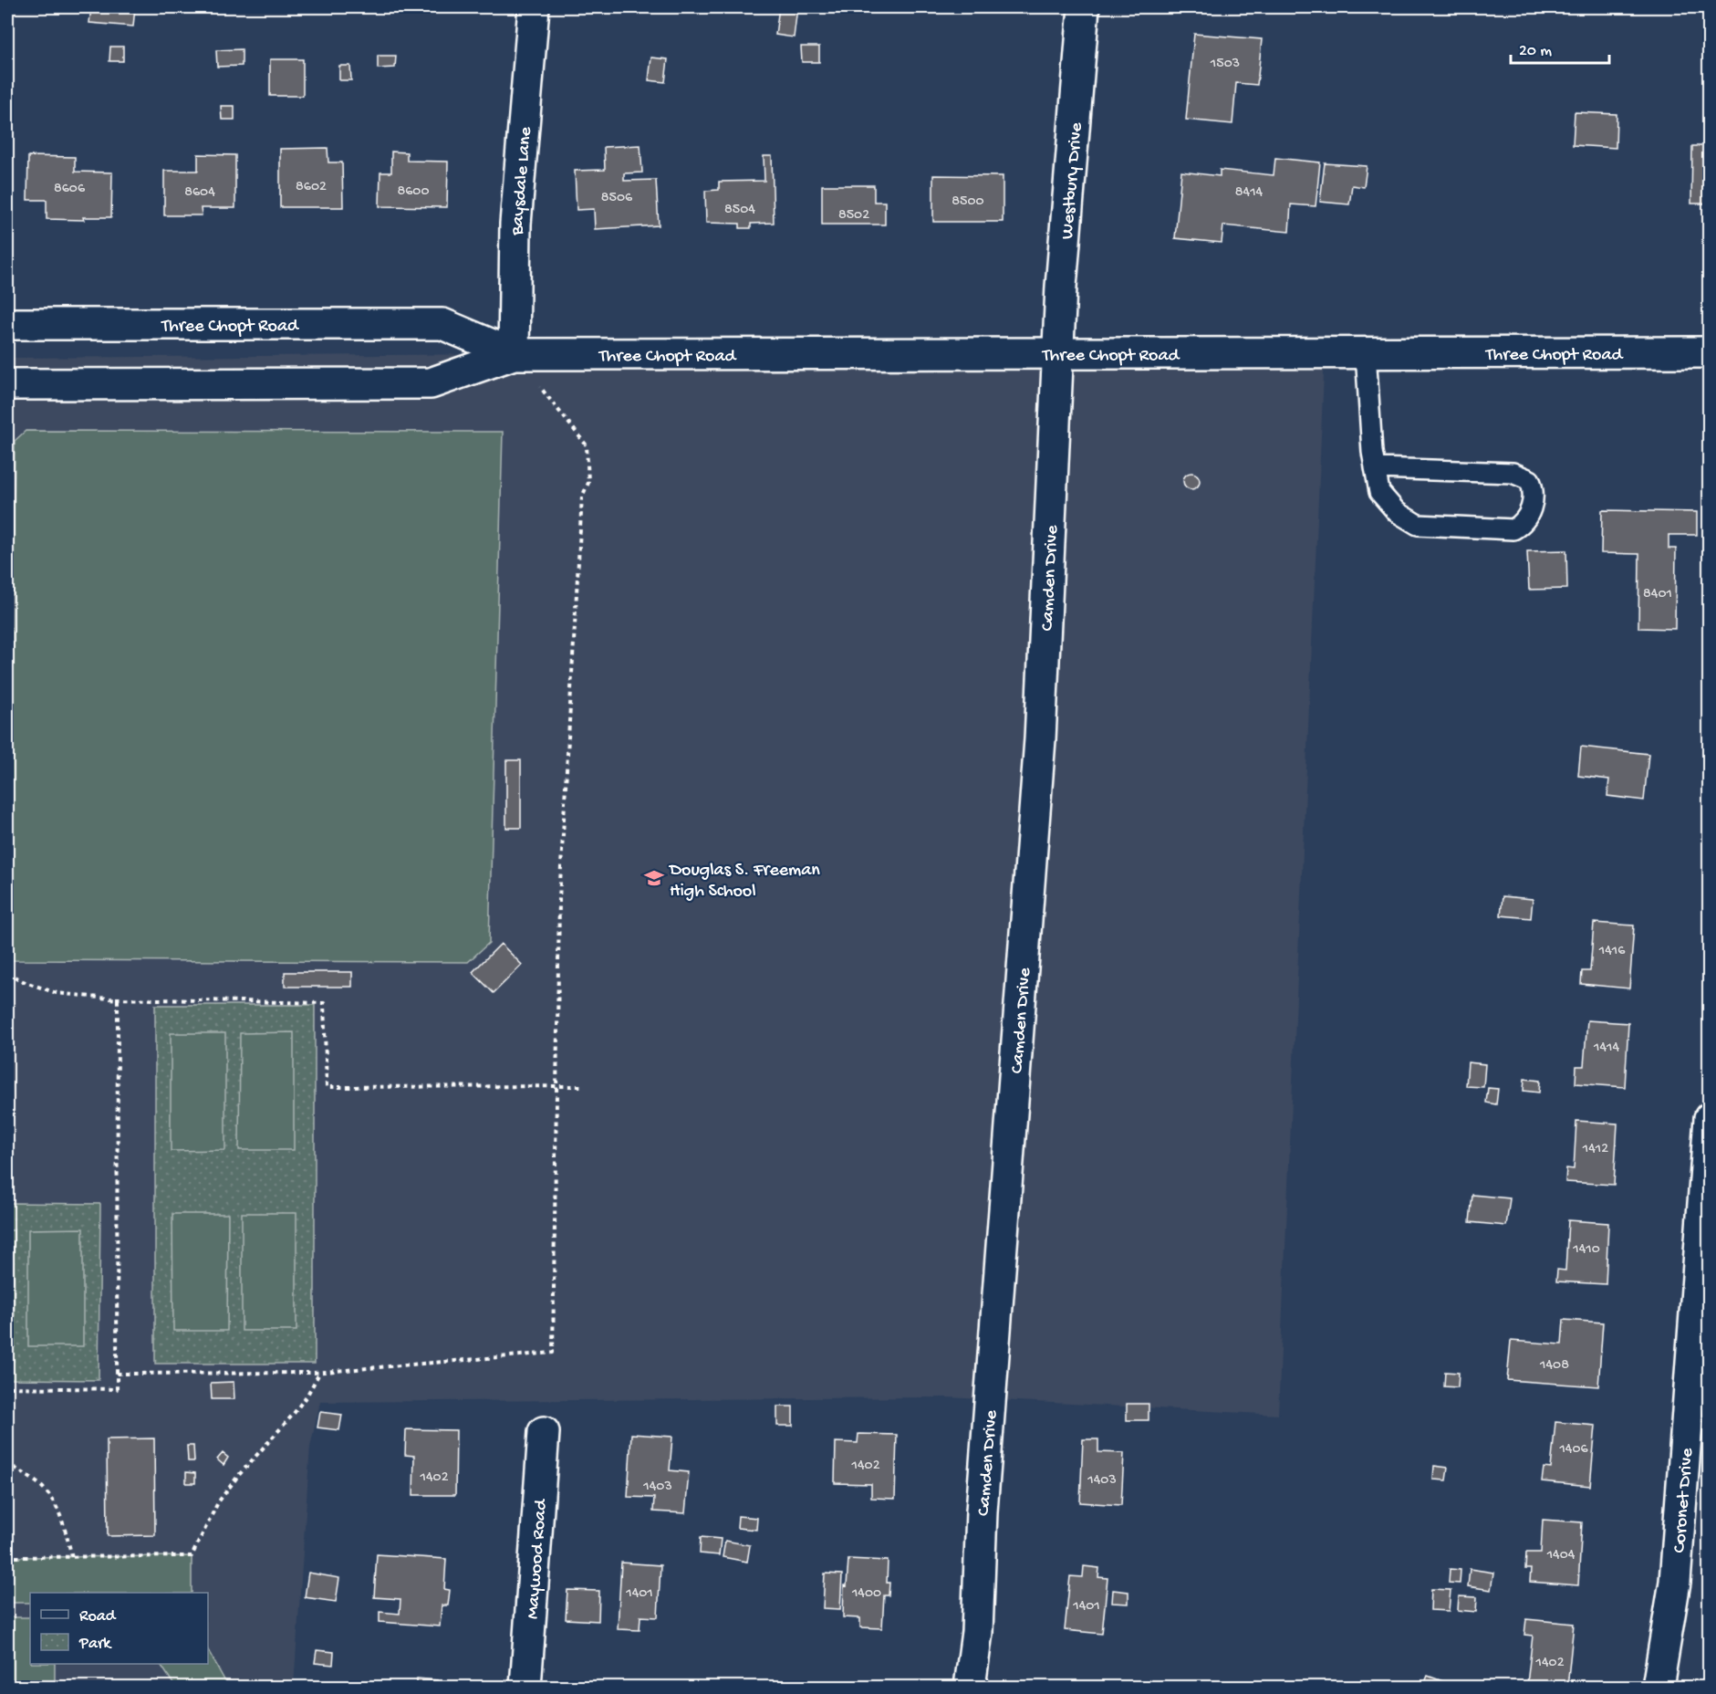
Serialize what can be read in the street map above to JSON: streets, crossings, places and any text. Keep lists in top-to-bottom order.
{
  "streets": {
    "street": [
      "Westbury Drive",
      "Baysdale Lane",
      "Three Chopt Road",
      "Camden Drive",
      "Coronet Drive",
      "Maywood Road"
    ]
  },
  "crossings": [
    ["Westbury Drive", "Three Chopt Road"],
    ["Westbury Drive", "Camden Drive"],
    ["Baysdale Lane", "Three Chopt Road"],
    ["Three Chopt Road", "Camden Drive"]
  ],
  "places": {
    "school or university": ["Douglas S. Freeman High School"]
  },
  "house_numbers": [
    "1503",
    "8602",
    "8606",
    "8600",
    "8604",
    "8414",
    "8506",
    "8500",
    "8504",
    "8502",
    "8401",
    "1416",
    "1414",
    "1412",
    "1410",
    "1408",
    "1406",
    "1402",
    "1402",
    "1403",
    "1403",
    "1404",
    "1401",
    "1400",
    "1401",
    "1402"
  ],
  "legend": ["Road", "Park"],
  "scale_bar": "20 m"
}
